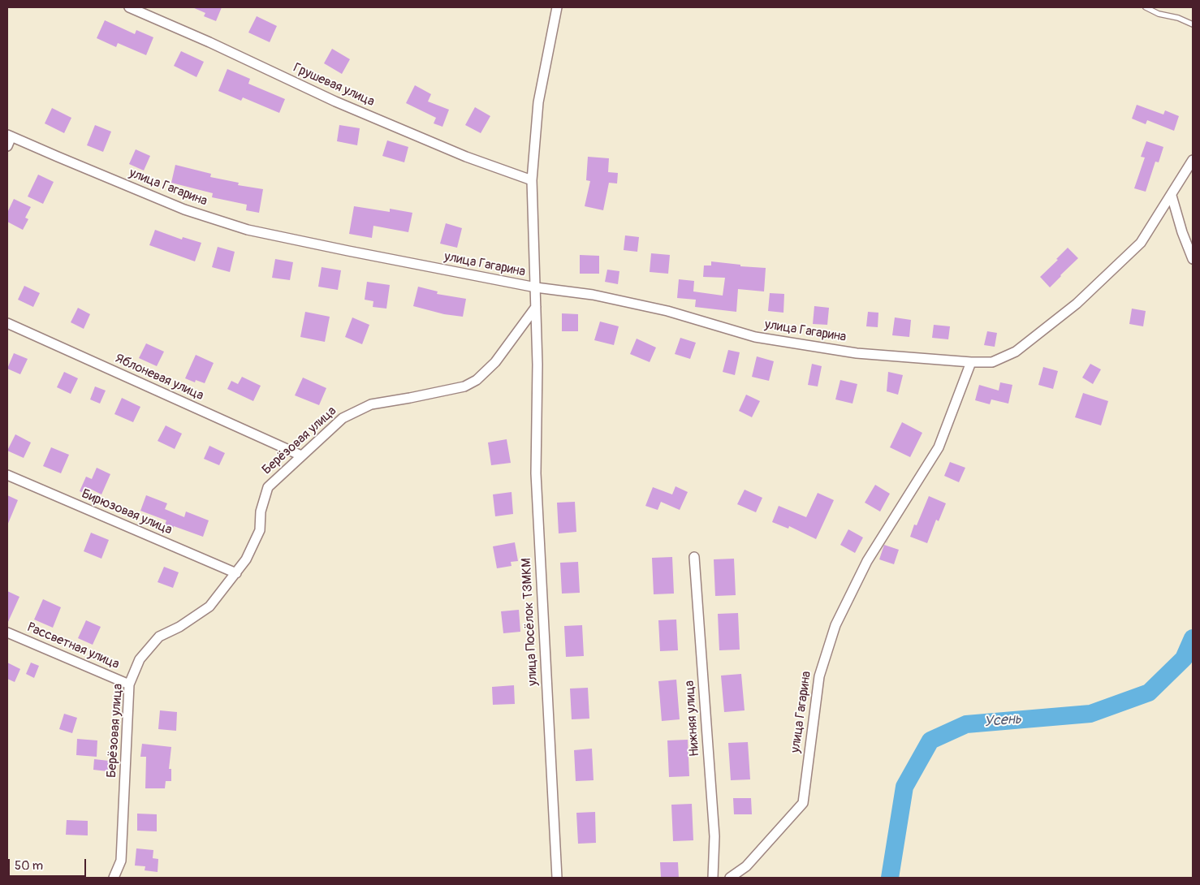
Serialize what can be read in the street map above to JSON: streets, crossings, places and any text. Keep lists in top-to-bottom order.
{
  "streets": {
    "street": [
      "Грушевая улица",
      "улица Гагарина",
      "Яблоневая улица",
      "Берёзовая улица",
      "Бирюзовая улица",
      "улица Посёлок ТЗМКМ",
      "Рассветная улица",
      "Нижняя улица"
    ]
  },
  "crossings": [
    ["Грушевая улица", "улица Посёлок ТЗМКМ"],
    ["улица Гагарина", "улица Посёлок ТЗМКМ"],
    ["Яблоневая улица", "Берёзовая улица"],
    ["Берёзовая улица", "Бирюзовая улица"],
    ["Берёзовая улица", "улица Посёлок ТЗМКМ"],
    ["Берёзовая улица", "Рассветная улица"]
  ],
  "water": ["Усень"],
  "scale_bar": "50 m"
}
